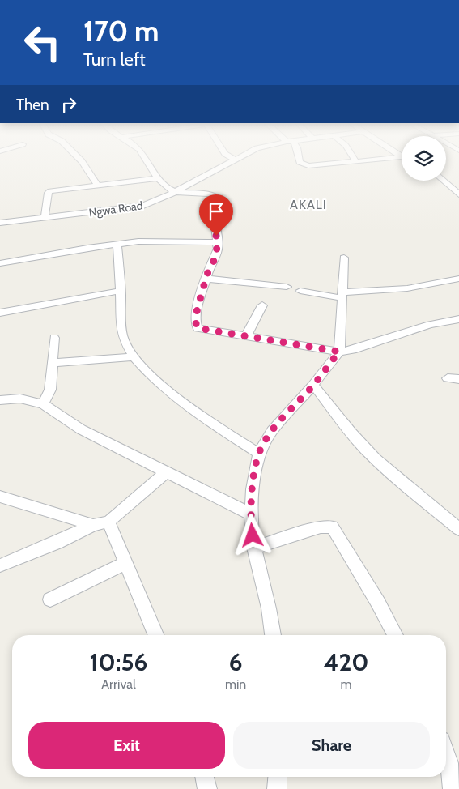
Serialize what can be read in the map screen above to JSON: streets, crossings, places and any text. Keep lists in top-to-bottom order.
{
  "streets": {
    "street": ["Ngwa Road"]
  },
  "districts": ["AKALI"],
  "page": {
    "turn": ["170 m", "Turn left"],
    "then": "Then",
    "eta": [
      "10:56",
      "Arrival",
      "6",
      "min",
      "420",
      "m"
    ],
    "buttons": ["Exit", "Share"]
  }
}
